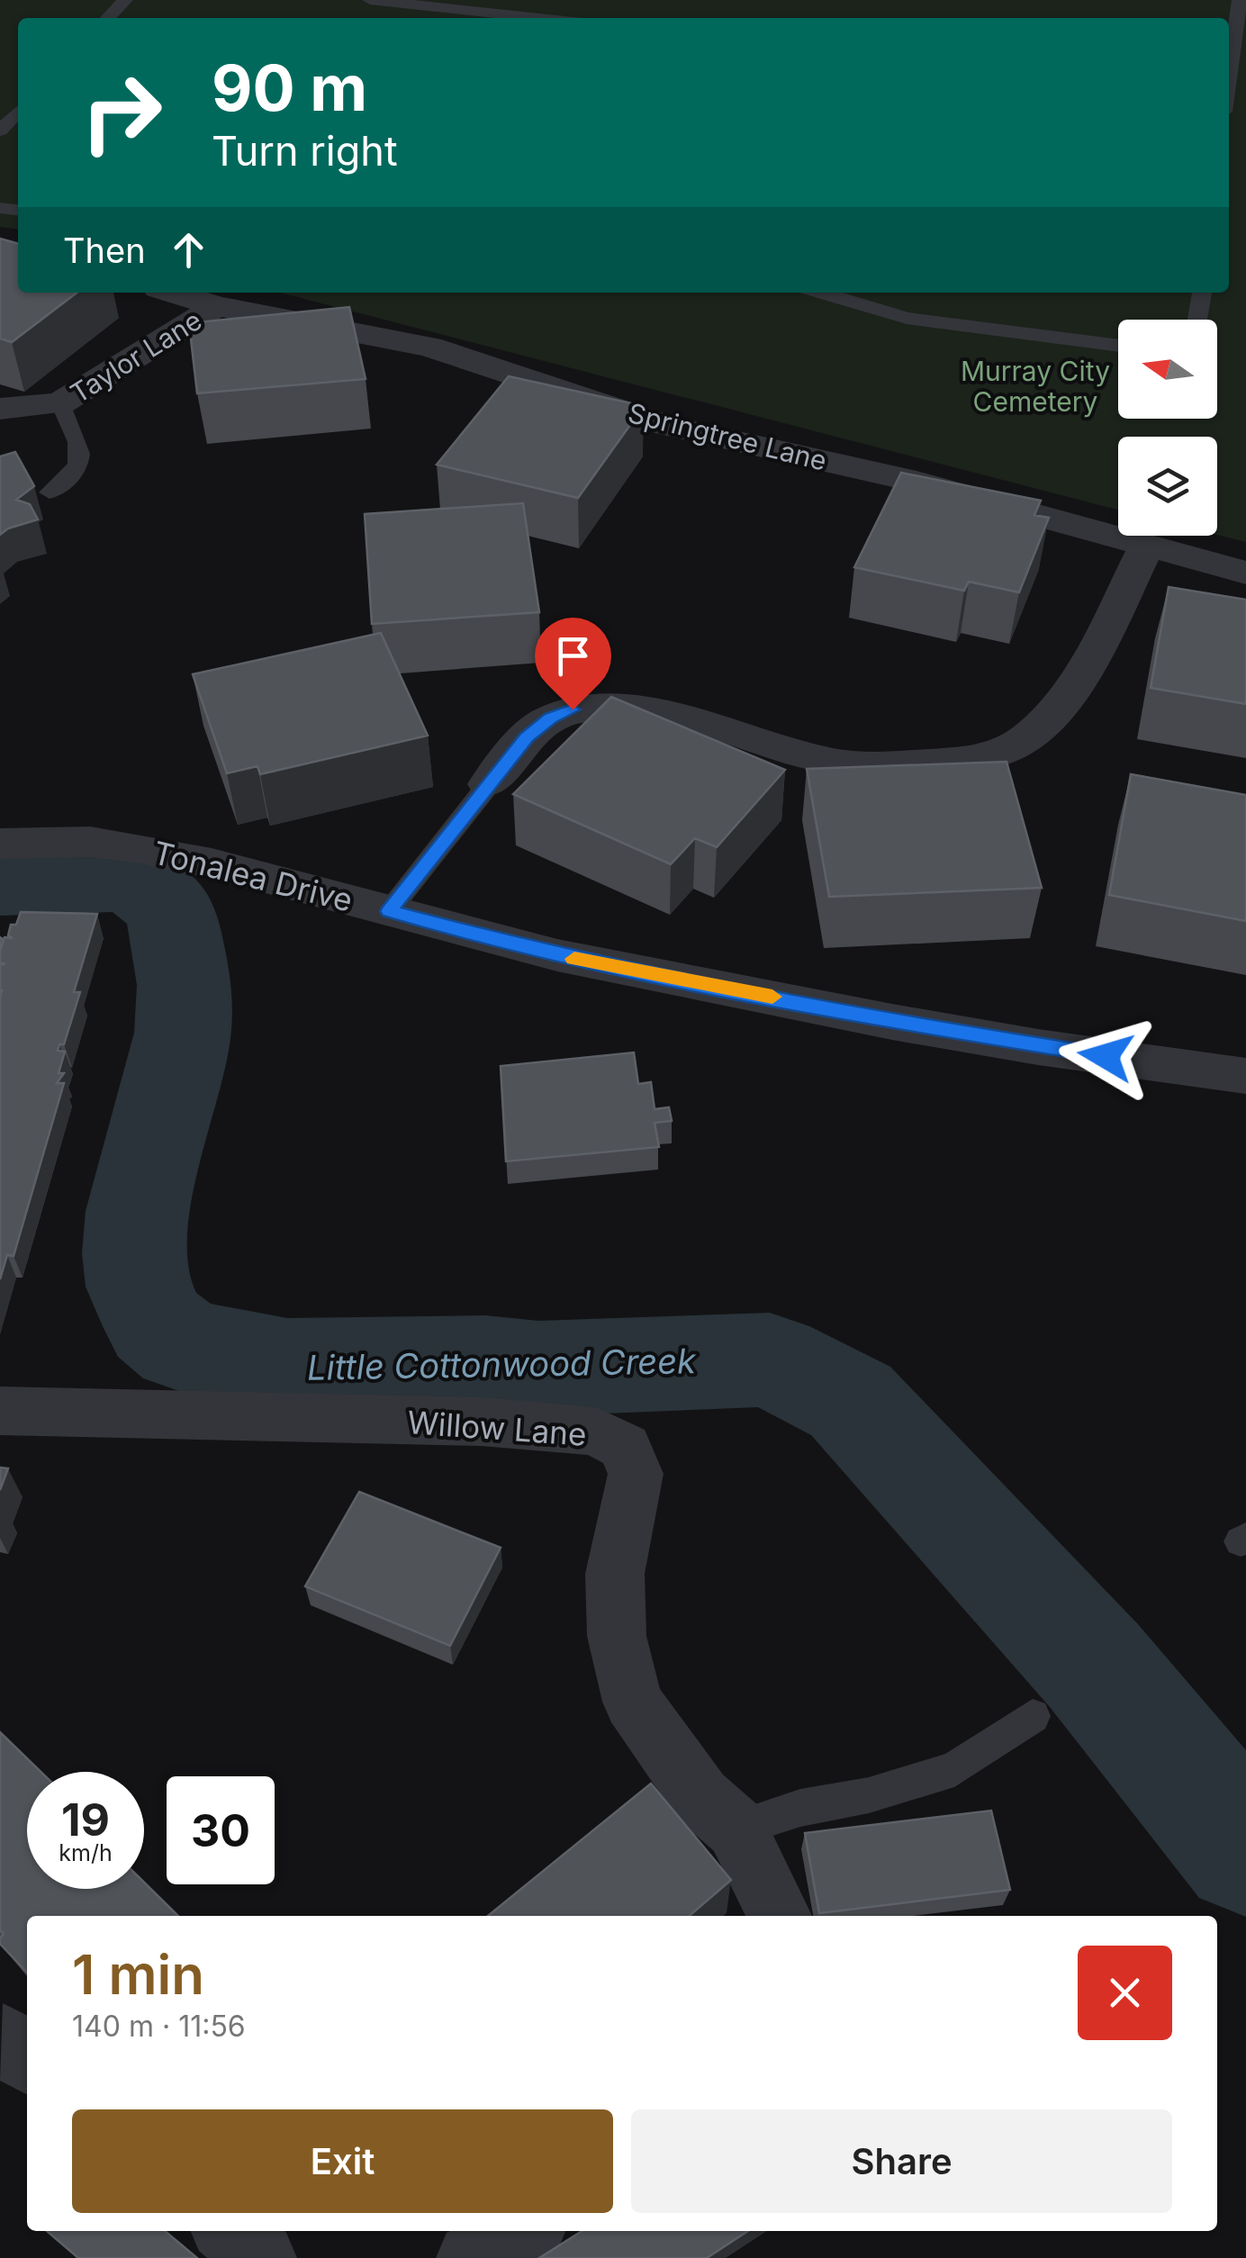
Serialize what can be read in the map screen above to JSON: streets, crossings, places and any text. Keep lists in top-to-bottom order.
{
  "streets": {
    "street": [
      "Taylor Lane",
      "Springtree Lane",
      "Tonalea Drive",
      "Willow Lane"
    ]
  },
  "crossings": [
    ["Taylor Lane", "Springtree Lane"]
  ],
  "water": ["Little Cottonwood Creek"],
  "parks": ["Murray City Cemetery"],
  "north": "left",
  "page": {
    "turn": ["90 m", "Turn right"],
    "then": "Then",
    "speed": "19 km/h",
    "limit": "30",
    "heading": ["1 min", "140 m · 11:56"],
    "buttons": ["Exit", "Share"]
  }
}
